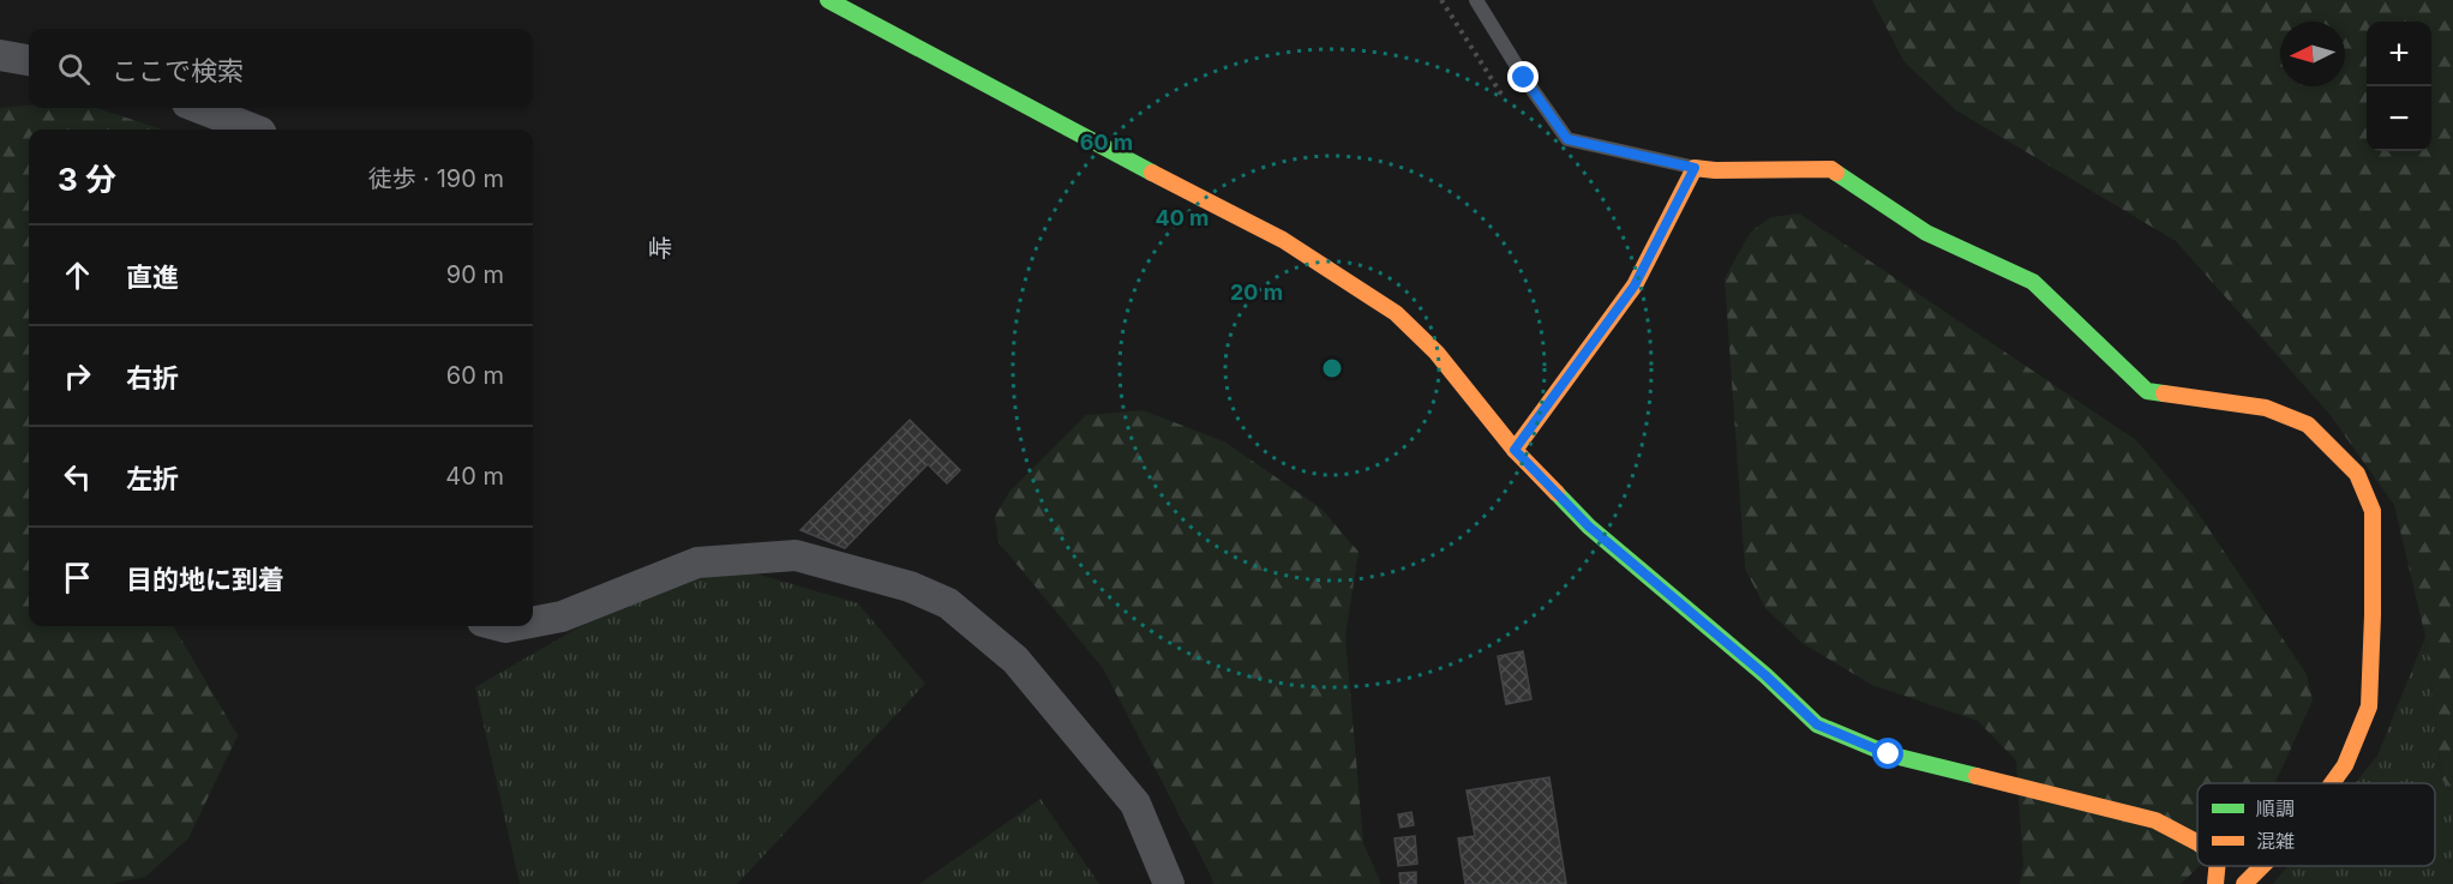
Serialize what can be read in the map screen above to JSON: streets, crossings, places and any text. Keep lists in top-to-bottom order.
{
  "districts": ["峠"],
  "legend": ["順調", "混雑"],
  "north": "left",
  "page": {
    "map_buttons": ["+", "−"],
    "search": "ここで検索",
    "heading": ["3 分", "徒歩 · 190 m"],
    "list": [
      ["直進", "90 m"],
      ["右折", "60 m"],
      ["左折", "40 m"],
      "目的地に到着"
    ]
  },
  "rings": ["60 m", "40 m", "20 m"]
}
